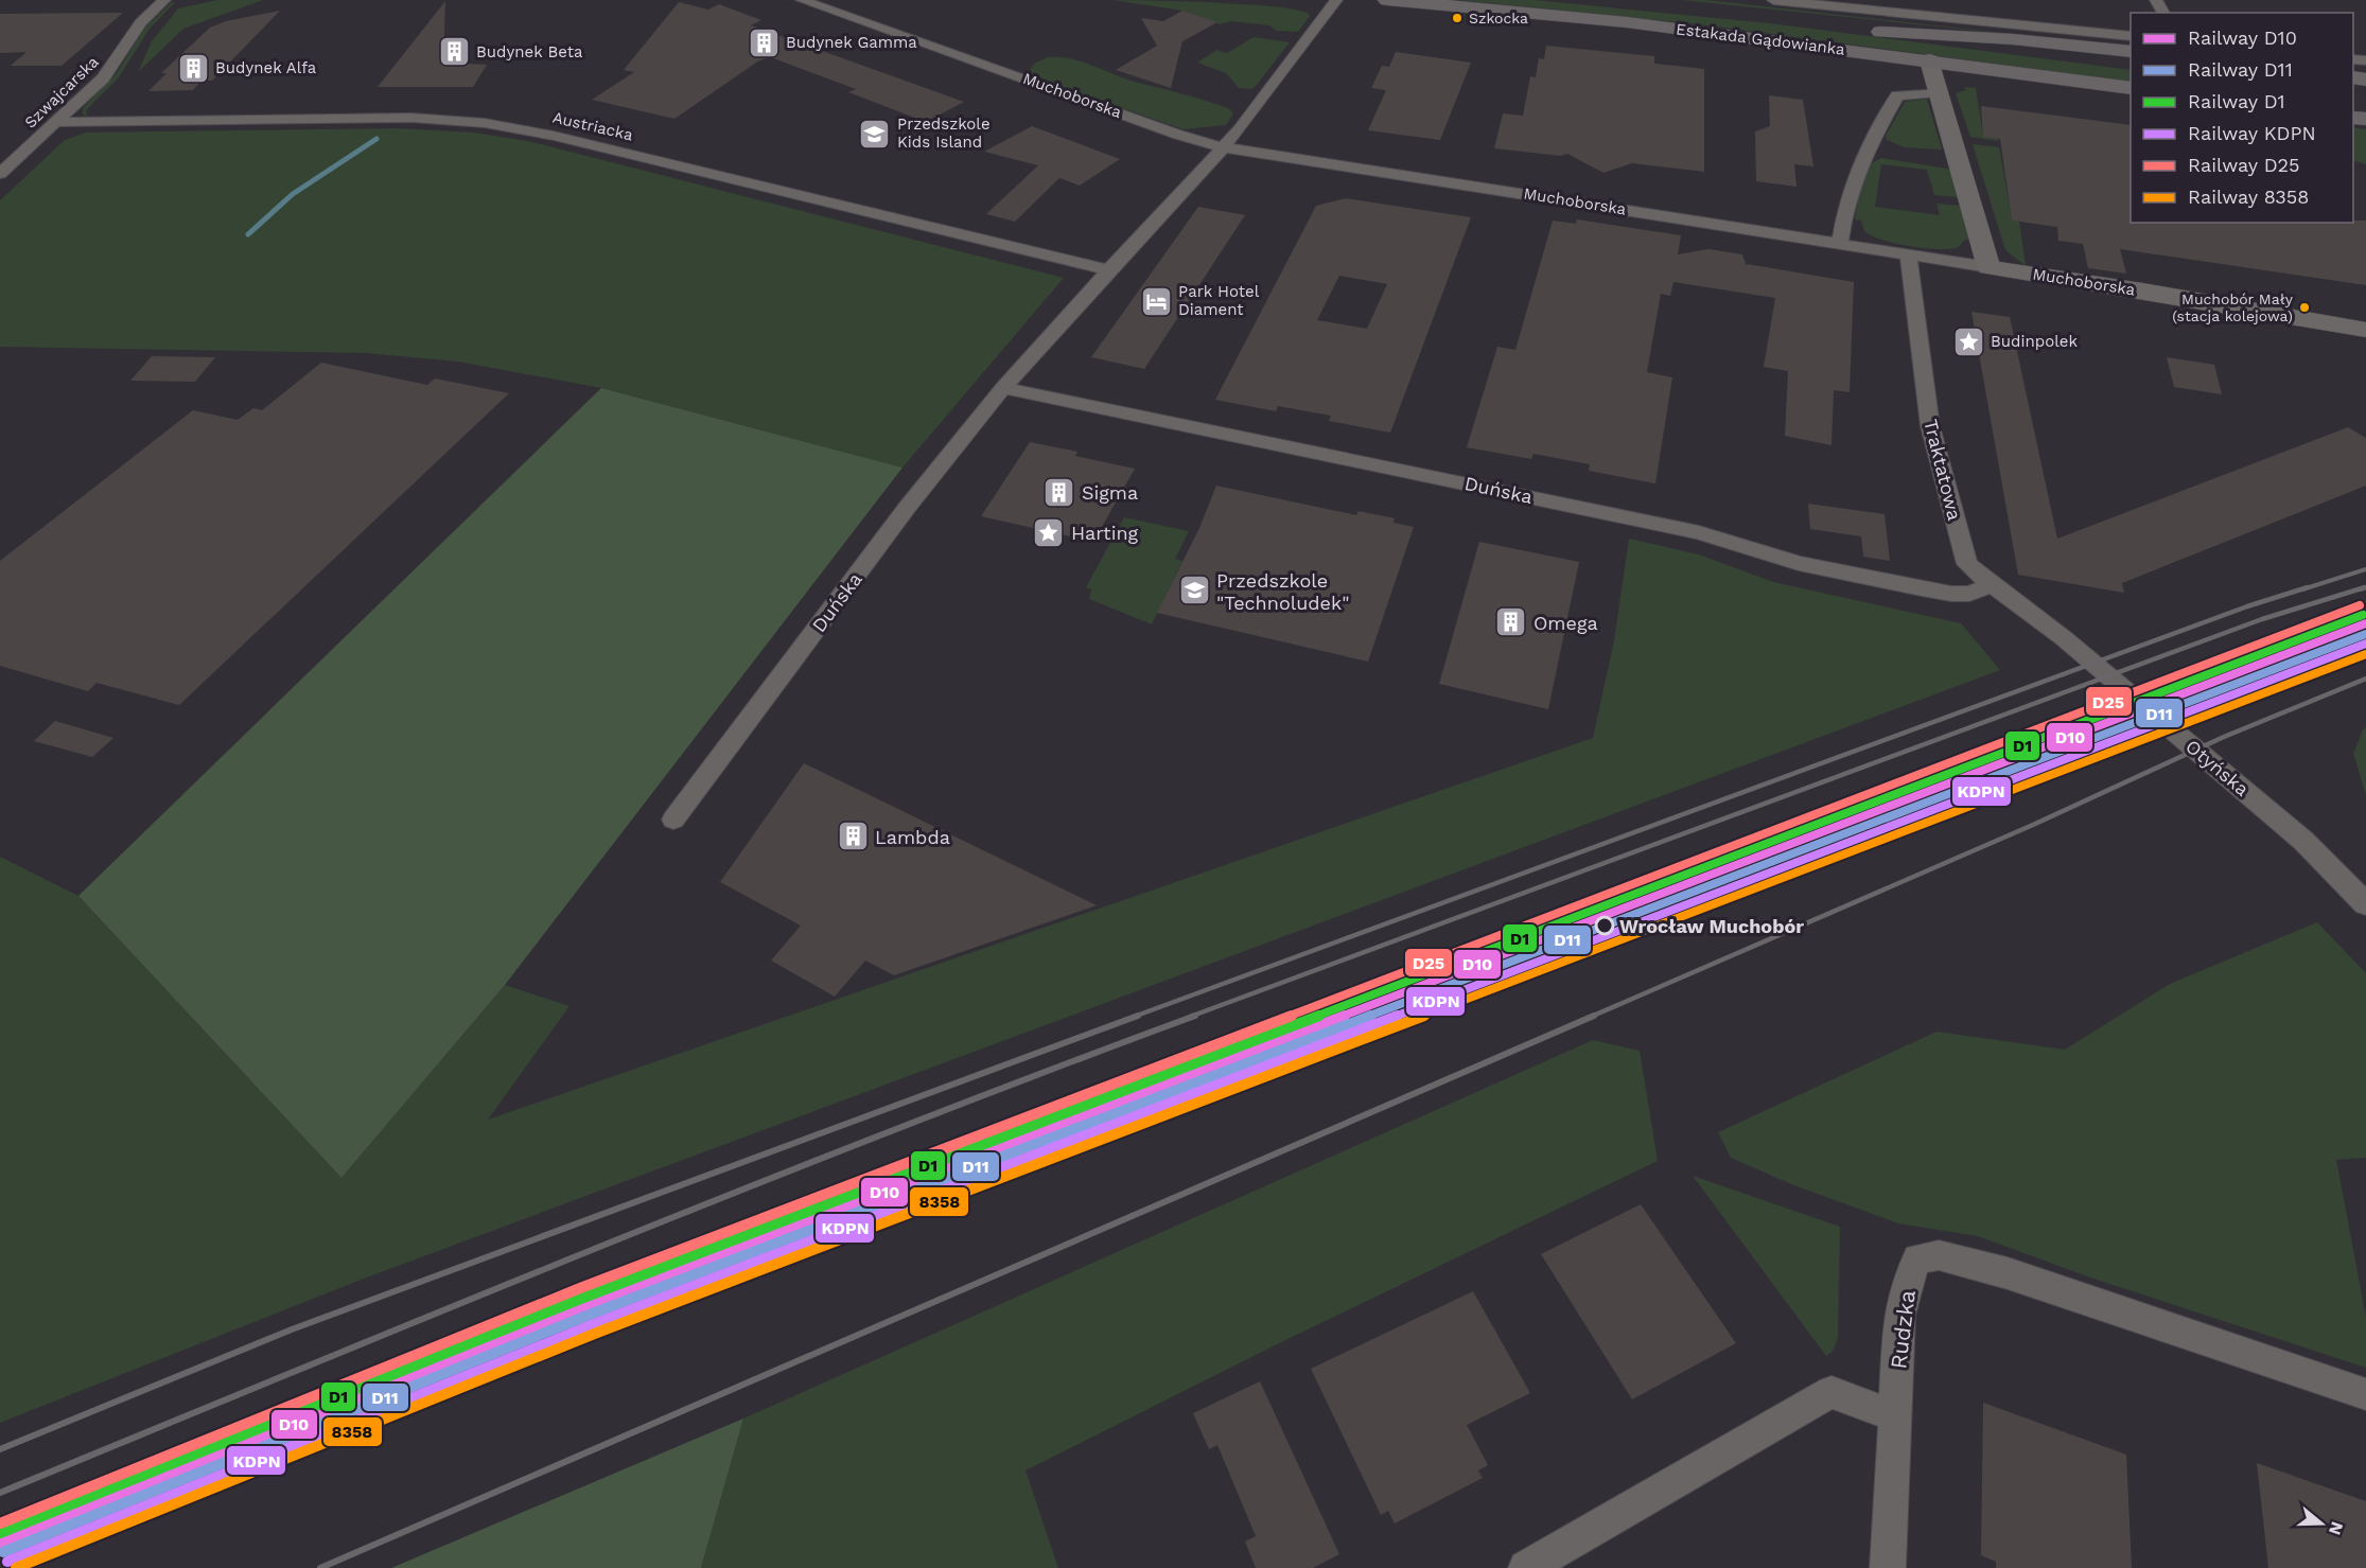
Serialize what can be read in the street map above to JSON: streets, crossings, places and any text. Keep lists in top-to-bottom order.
{
  "streets": {
    "main road": ["Estakada Gądowianka", "Muchoborska"],
    "street": [
      "Szwajcarska",
      "Austriacka",
      "Traktatowa",
      "Duńska",
      "Otyńska",
      "Rudzka"
    ]
  },
  "crossings": [
    ["Szwajcarska", "Austriacka"],
    ["Muchoborska", "Traktatowa"],
    ["Muchoborska", "Duńska"],
    ["Austriacka", "Duńska"],
    ["Traktatowa", "Duńska"],
    ["Traktatowa", "Otyńska"]
  ],
  "places": {
    "other": ["Szkocka", "Muchobór Mały (stacja kolejowa)", "Wrocław Muchobór"],
    "building": [
      "Budynek Gamma",
      "Budynek Beta",
      "Budynek Alfa",
      "Sigma",
      "Omega",
      "Lambda"
    ],
    "school or university": ["Przedszkole Kids Island", "Przedszkole \"Technoludek\""],
    "hotel": ["Park Hotel Diament"],
    "place": ["Budinpolek", "Harting"]
  },
  "lines": [
    "rail line D25",
    "rail line D1",
    "rail line D10",
    "rail line D11",
    "rail line KDPN",
    "rail line 8358"
  ],
  "legend": [
    "Railway D10",
    "Railway D11",
    "Railway D1",
    "Railway KDPN",
    "Railway D25",
    "Railway 8358"
  ],
  "north": "right"
}
